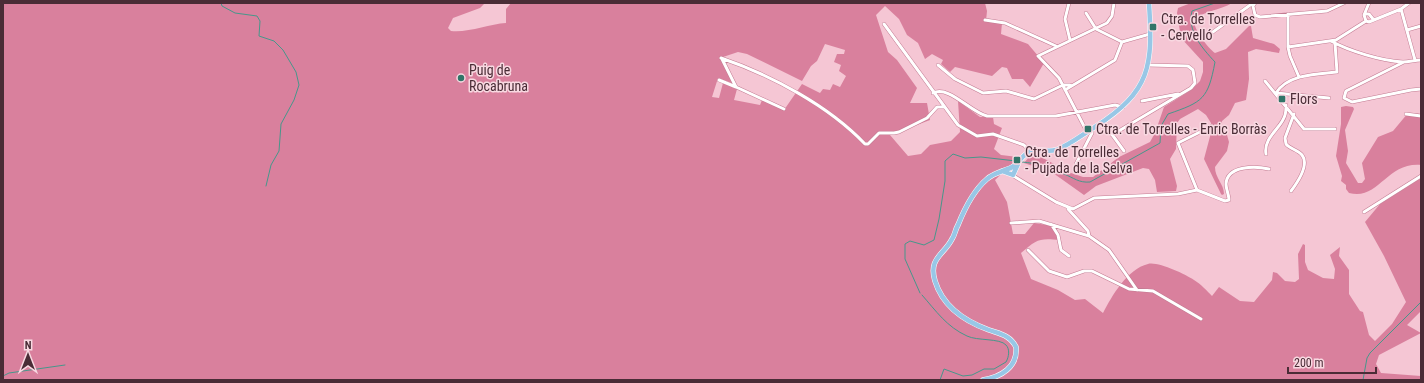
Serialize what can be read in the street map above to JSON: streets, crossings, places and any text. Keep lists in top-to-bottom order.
{
  "places": {
    "transit": [
      "Ctra. de Torrelles - Cervelló",
      "Flors",
      "Ctra. de Torrelles - Enric Borràs",
      "Ctra. de Torrelles - Pujada de la Selva"
    ],
    "other": ["Puig de Rocabruna"]
  },
  "scale_bar": "200 m",
  "north": "top"
}
